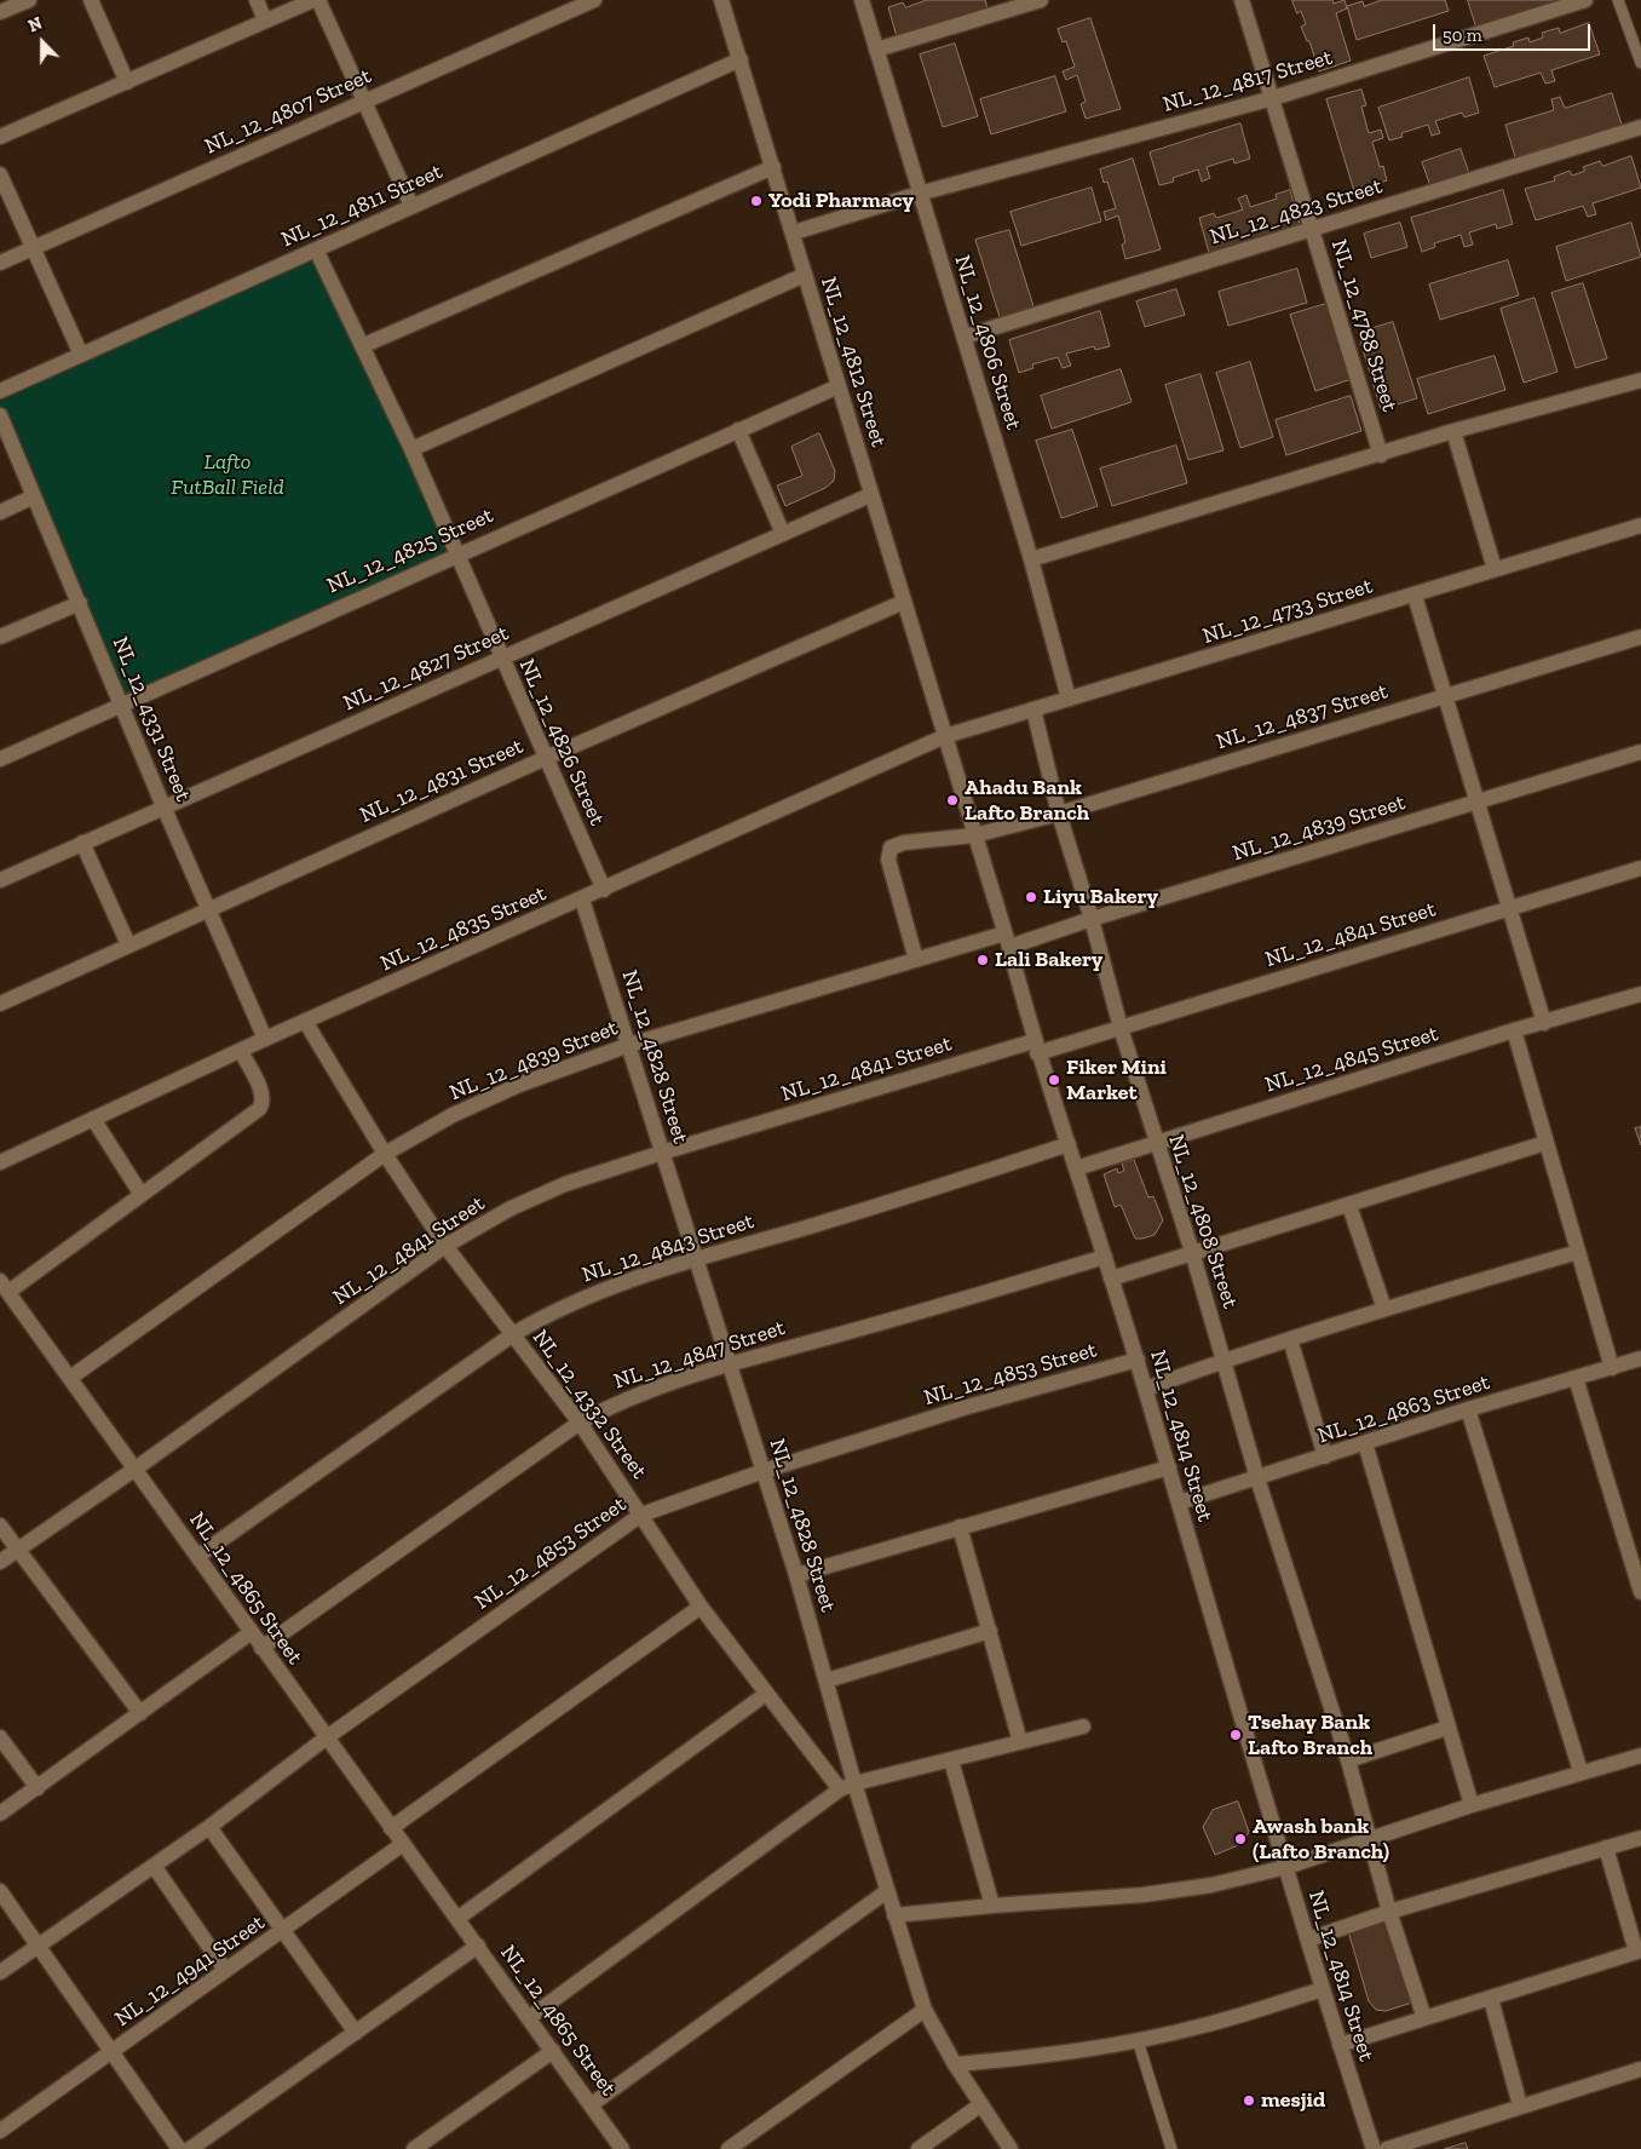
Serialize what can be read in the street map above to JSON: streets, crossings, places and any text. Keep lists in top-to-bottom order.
{
  "streets": {
    "street": [
      "NL_12_4817 Street",
      "NL_12_4807 Street",
      "NL_12_4811 Street",
      "NL_12_4823 Street",
      "NL_12_4788 Street",
      "NL_12_4806 Street",
      "NL_12_4812 Street",
      "NL_12_4825 Street",
      "NL_12_4733 Street",
      "NL_12_4827 Street",
      "NL_12_4837 Street",
      "NL_12_4331 Street",
      "NL_12_4826 Street",
      "NL_12_4831 Street",
      "NL_12_4839 Street",
      "NL_12_4835 Street",
      "NL_12_4841 Street",
      "NL_12_4828 Street",
      "NL_12_4845 Street",
      "NL_12_4808 Street",
      "NL_12_4843 Street",
      "NL_12_4847 Street",
      "NL_12_4853 Street",
      "NL_12_4332 Street",
      "NL_12_4863 Street",
      "NL_12_4814 Street",
      "NL_12_4865 Street",
      "NL_12_4941 Street"
    ]
  },
  "crossings": [
    ["NL_12_4817 Street", "NL_12_4788 Street"],
    ["NL_12_4817 Street", "NL_12_4806 Street"],
    ["NL_12_4817 Street", "NL_12_4812 Street"],
    ["NL_12_4811 Street", "NL_12_4812 Street"],
    ["NL_12_4811 Street", "NL_12_4826 Street"],
    ["NL_12_4823 Street", "NL_12_4788 Street"],
    ["NL_12_4823 Street", "NL_12_4806 Street"],
    ["NL_12_4806 Street", "NL_12_4733 Street"],
    ["NL_12_4812 Street", "NL_12_4825 Street"],
    ["NL_12_4812 Street", "NL_12_4733 Street"],
    ["NL_12_4812 Street", "NL_12_4827 Street"],
    ["NL_12_4812 Street", "NL_12_4831 Street"],
    ["NL_12_4812 Street", "NL_12_4835 Street"],
    ["NL_12_4812 Street", "NL_12_4814 Street"],
    ["NL_12_4825 Street", "NL_12_4331 Street"],
    ["NL_12_4825 Street", "NL_12_4826 Street"],
    ["NL_12_4733 Street", "NL_12_4835 Street"],
    ["NL_12_4733 Street", "NL_12_4808 Street"],
    ["NL_12_4733 Street", "NL_12_4814 Street"],
    ["NL_12_4827 Street", "NL_12_4331 Street"],
    ["NL_12_4827 Street", "NL_12_4826 Street"],
    ["NL_12_4837 Street", "NL_12_4839 Street"],
    ["NL_12_4837 Street", "NL_12_4808 Street"],
    ["NL_12_4837 Street", "NL_12_4814 Street"],
    ["NL_12_4331 Street", "NL_12_4831 Street"],
    ["NL_12_4331 Street", "NL_12_4835 Street"],
    ["NL_12_4826 Street", "NL_12_4831 Street"],
    ["NL_12_4826 Street", "NL_12_4835 Street"],
    ["NL_12_4839 Street", "NL_12_4828 Street"],
    ["NL_12_4839 Street", "NL_12_4808 Street"],
    ["NL_12_4839 Street", "NL_12_4332 Street"],
    ["NL_12_4839 Street", "NL_12_4814 Street"],
    ["NL_12_4839 Street", "NL_12_4865 Street"],
    ["NL_12_4835 Street", "NL_12_4828 Street"],
    ["NL_12_4835 Street", "NL_12_4332 Street"],
    ["NL_12_4835 Street", "NL_12_4814 Street"],
    ["NL_12_4841 Street", "NL_12_4828 Street"],
    ["NL_12_4841 Street", "NL_12_4808 Street"],
    ["NL_12_4841 Street", "NL_12_4332 Street"],
    ["NL_12_4841 Street", "NL_12_4814 Street"],
    ["NL_12_4841 Street", "NL_12_4865 Street"],
    ["NL_12_4828 Street", "NL_12_4843 Street"],
    ["NL_12_4828 Street", "NL_12_4847 Street"],
    ["NL_12_4828 Street", "NL_12_4853 Street"],
    ["NL_12_4845 Street", "NL_12_4808 Street"],
    ["NL_12_4845 Street", "NL_12_4814 Street"],
    ["NL_12_4808 Street", "NL_12_4863 Street"],
    ["NL_12_4843 Street", "NL_12_4332 Street"],
    ["NL_12_4843 Street", "NL_12_4814 Street"],
    ["NL_12_4843 Street", "NL_12_4865 Street"],
    ["NL_12_4847 Street", "NL_12_4332 Street"],
    ["NL_12_4847 Street", "NL_12_4814 Street"],
    ["NL_12_4847 Street", "NL_12_4865 Street"],
    ["NL_12_4853 Street", "NL_12_4332 Street"],
    ["NL_12_4853 Street", "NL_12_4814 Street"],
    ["NL_12_4853 Street", "NL_12_4865 Street"],
    ["NL_12_4863 Street", "NL_12_4814 Street"],
    ["NL_12_4865 Street", "NL_12_4941 Street"]
  ],
  "parks": ["Lafto FutBall Field"],
  "places": [
    "Yodi Pharmacy",
    "Ahadu Bank Lafto Branch",
    "Liyu Bakery",
    "Lali Bakery",
    "Fiker Mini Market",
    "Tsehay Bank Lafto Branch",
    "Awash bank (Lafto Branch)",
    "mesjid"
  ],
  "scale_bar": "50 m",
  "north": "top"
}
